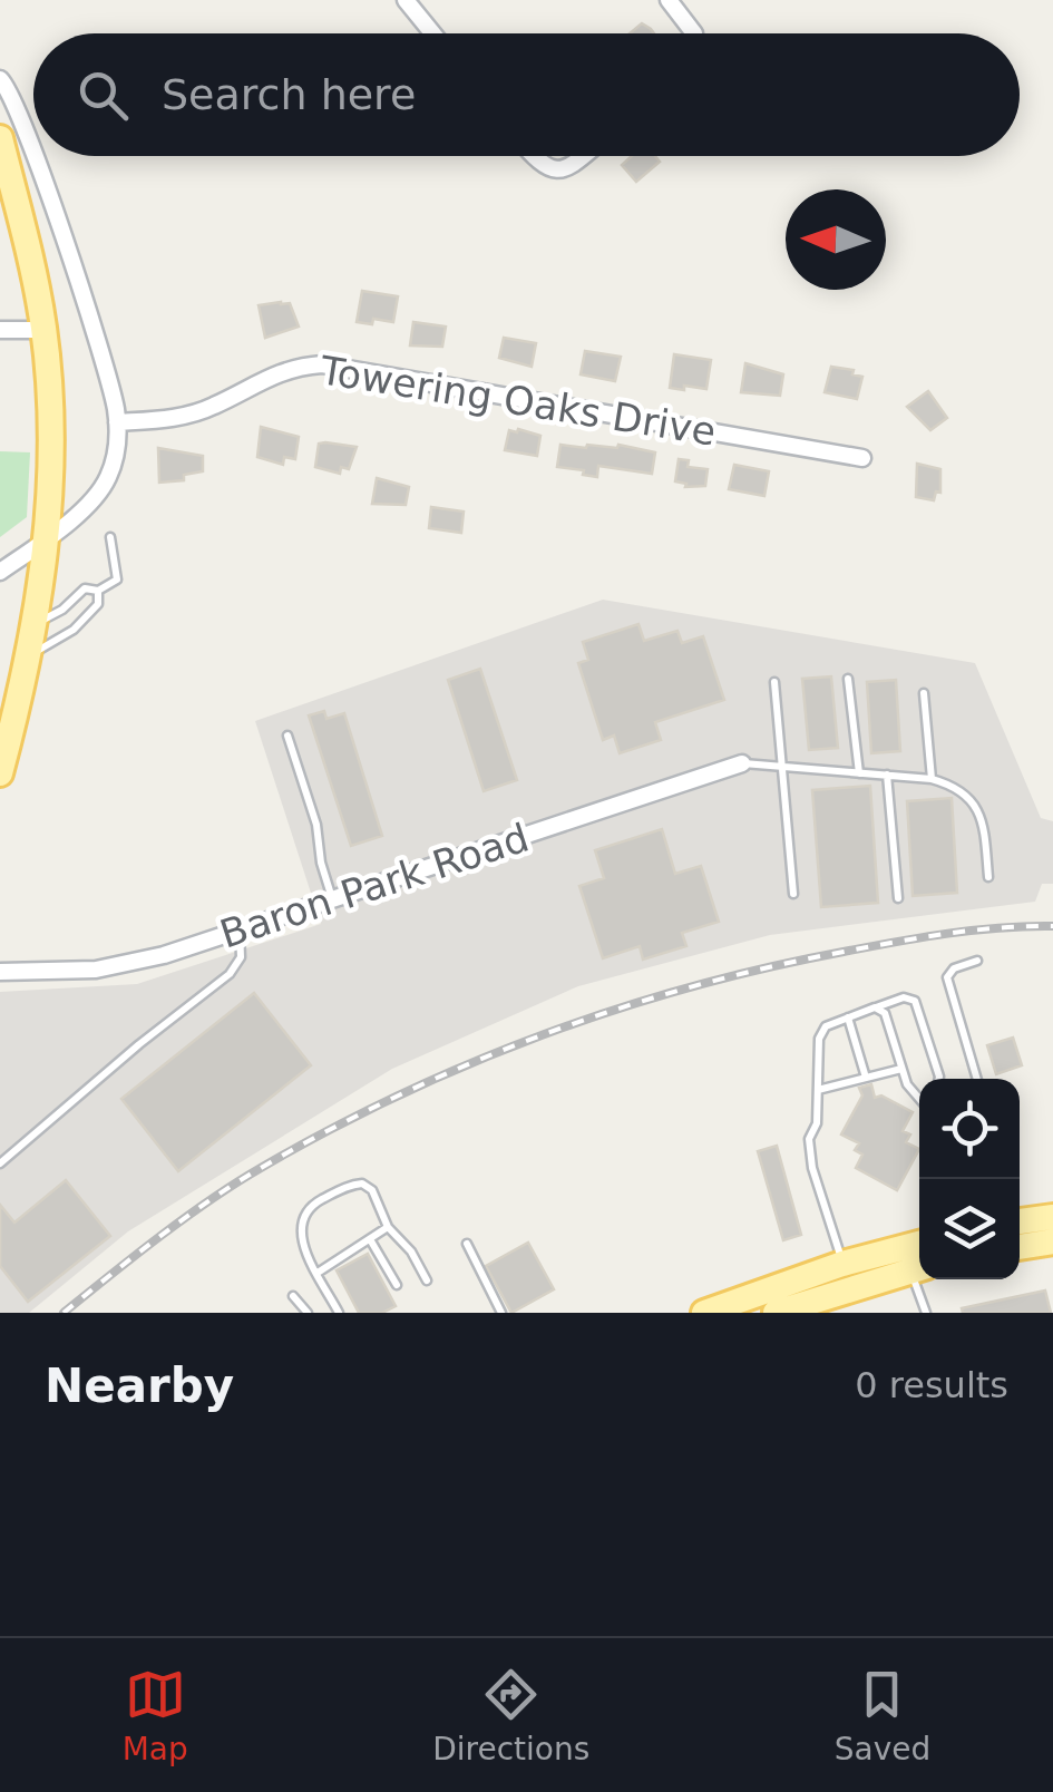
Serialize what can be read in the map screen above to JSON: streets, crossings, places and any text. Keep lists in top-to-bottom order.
{
  "streets": {
    "street": ["Towering Oaks Drive", "Baron Park Road"]
  },
  "north": "left",
  "page": {
    "search": "Search here",
    "heading": ["Nearby", "0 results"],
    "nav": ["Map", "Directions", "Saved"]
  }
}
